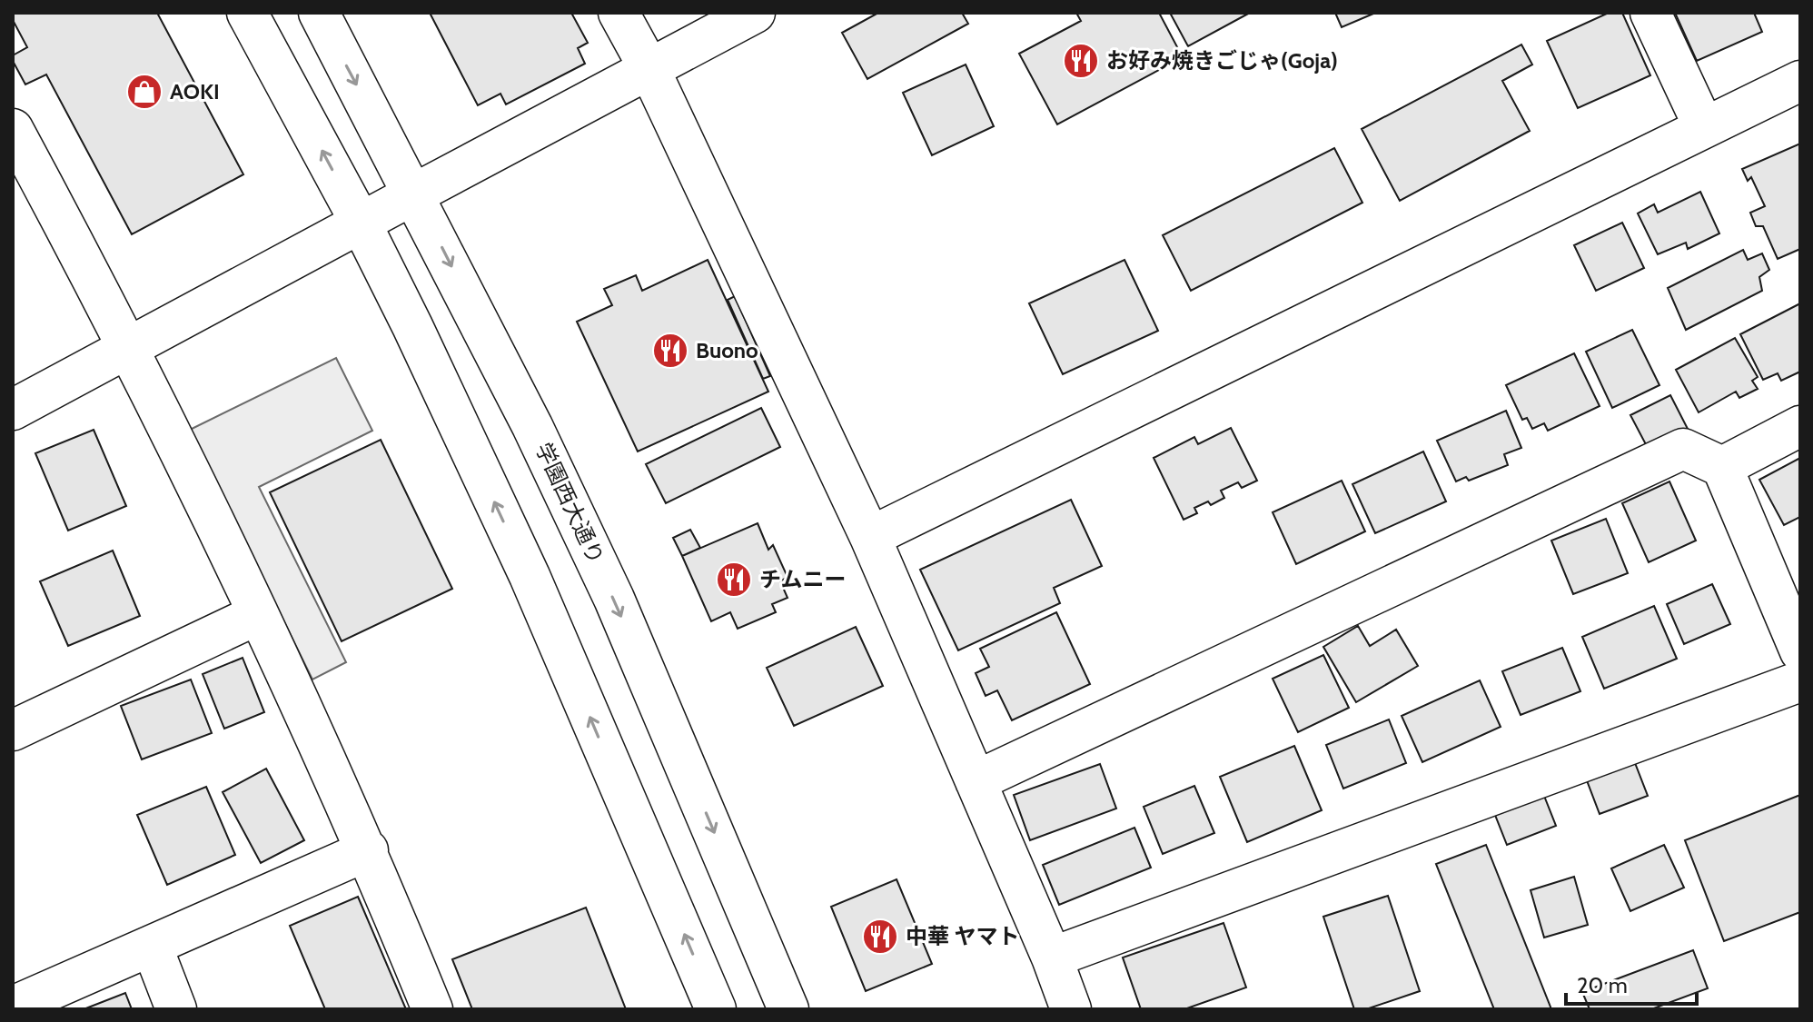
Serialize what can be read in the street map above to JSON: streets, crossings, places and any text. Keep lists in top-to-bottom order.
{
  "streets": {
    "street": ["学園西大通り"]
  },
  "places": {
    "restaurant": [
      "お好み焼きごじゃ(Goja)",
      "Buono",
      "チムニー",
      "中華 ヤマト"
    ],
    "shop": ["AOKI"]
  },
  "scale_bar": "20 m"
}
